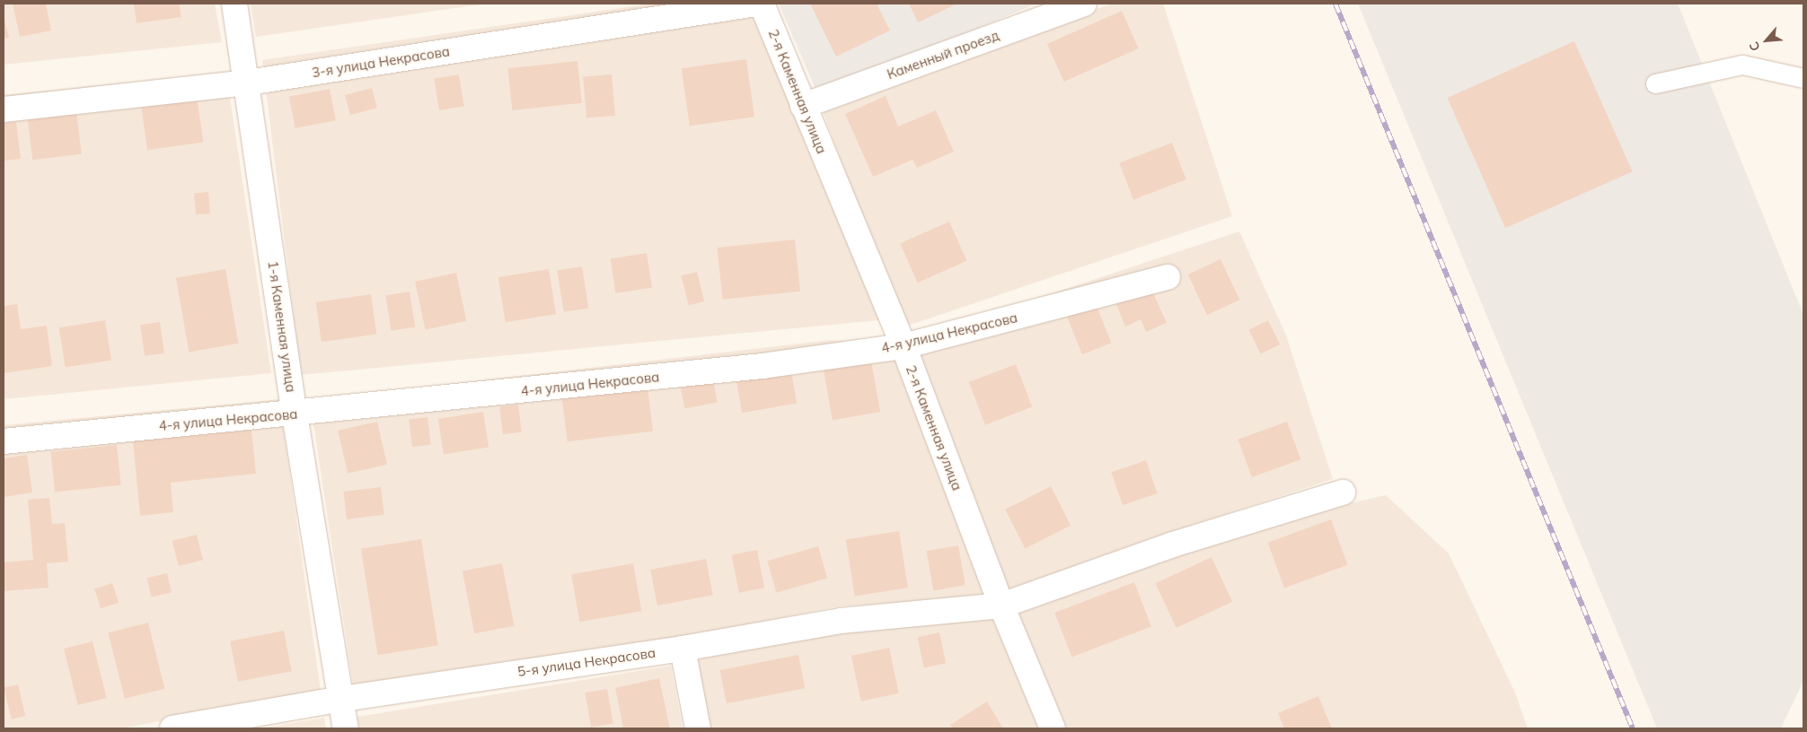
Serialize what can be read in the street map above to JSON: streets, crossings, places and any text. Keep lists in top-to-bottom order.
{
  "streets": {
    "street": [
      "Каменный проезд",
      "3-я улица Некрасова",
      "2-я Каменная улица",
      "1-я Каменная улица",
      "4-я улица Некрасова",
      "5-я улица Некрасова"
    ]
  },
  "crossings": [
    ["Каменный проезд", "2-я Каменная улица"],
    ["3-я улица Некрасова", "1-я Каменная улица"],
    ["2-я Каменная улица", "4-я улица Некрасова"],
    ["2-я Каменная улица", "5-я улица Некрасова"],
    ["1-я Каменная улица", "4-я улица Некрасова"],
    ["1-я Каменная улица", "5-я улица Некрасова"]
  ],
  "north": "bottom left"
}
